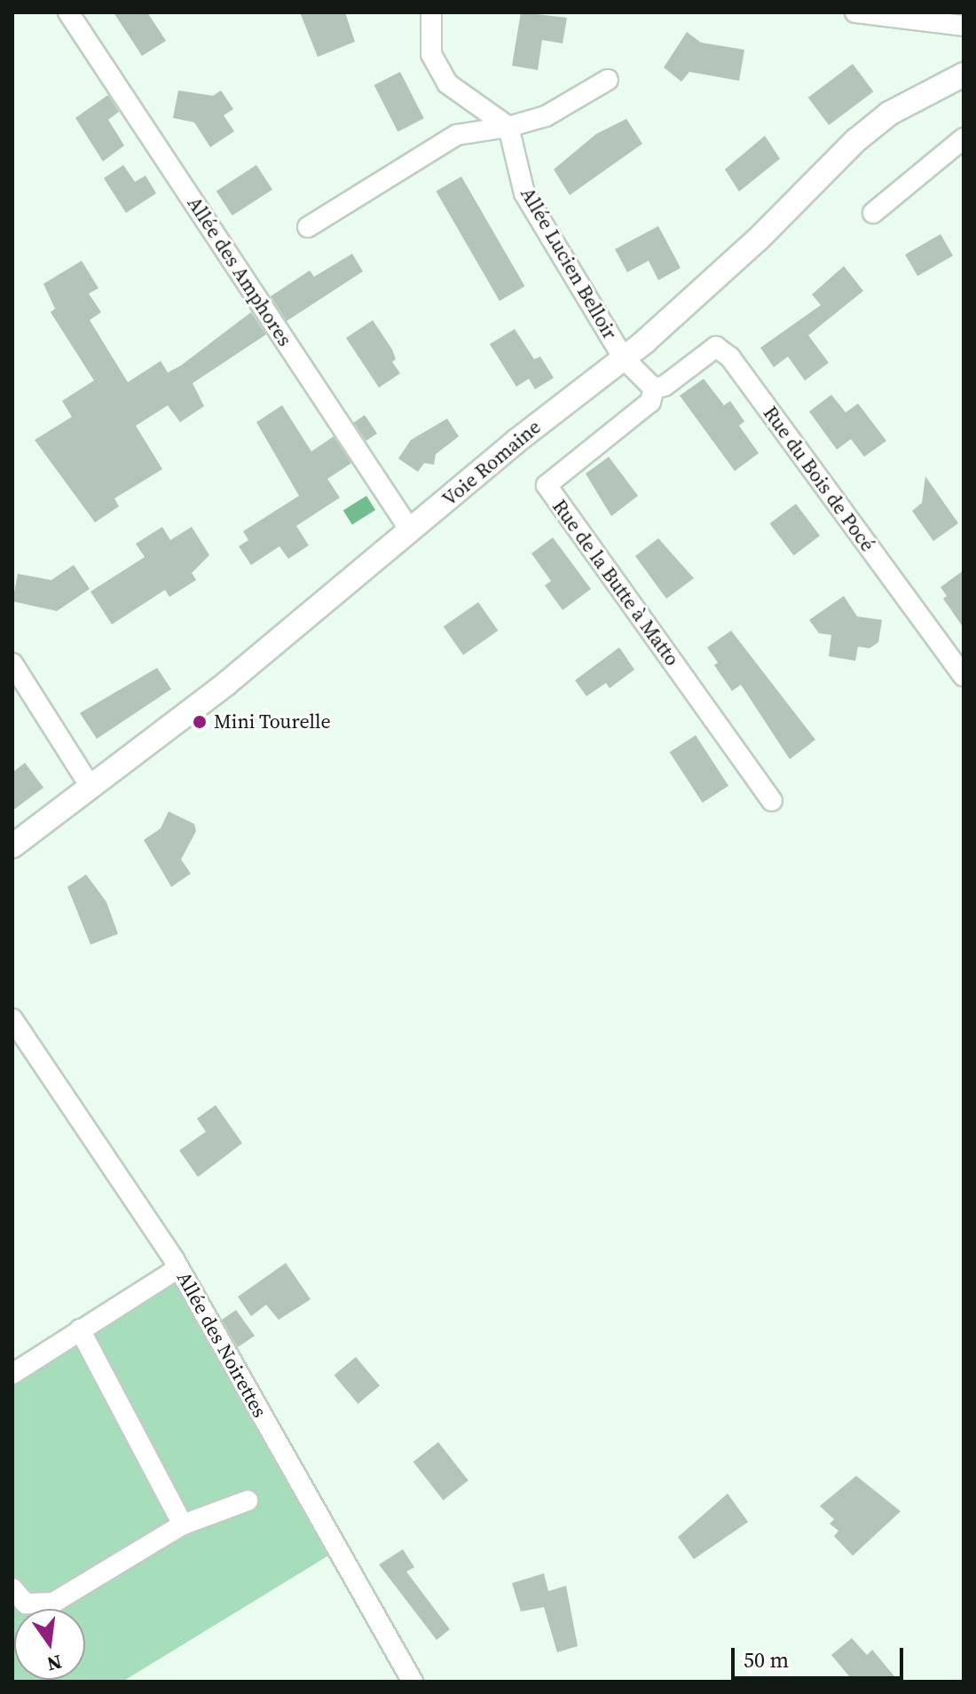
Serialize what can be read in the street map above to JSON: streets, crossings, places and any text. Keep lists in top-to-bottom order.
{
  "streets": {
    "street": [
      "Allée Lucien Belloir",
      "Allée des Amphores",
      "Voie Romaine",
      "Rue du Bois de Pocé",
      "Rue de la Butte à Matto",
      "Allée des Noirettes"
    ]
  },
  "crossings": [
    ["Allée Lucien Belloir", "Voie Romaine"],
    ["Allée des Amphores", "Voie Romaine"],
    ["Rue du Bois de Pocé", "Rue de la Butte à Matto"]
  ],
  "places": ["Mini Tourelle"],
  "scale_bar": "50 m",
  "north": "bottom"
}
